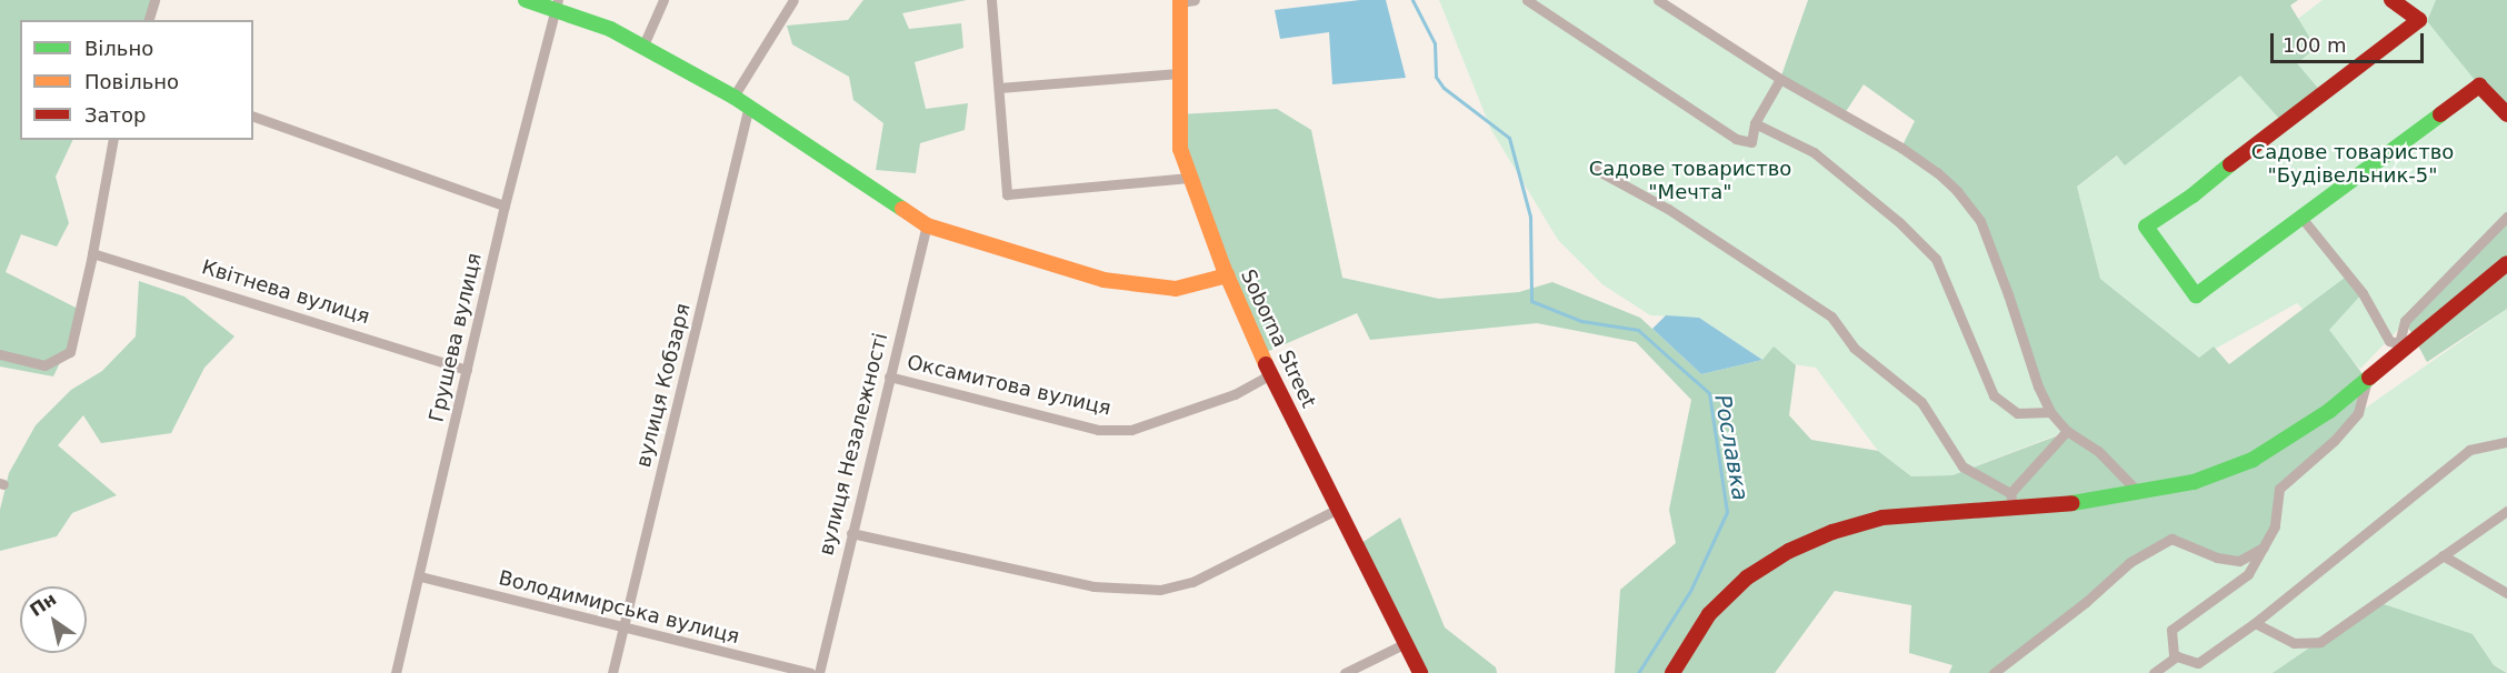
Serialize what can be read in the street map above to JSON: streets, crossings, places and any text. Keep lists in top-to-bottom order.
{
  "streets": {
    "street": [
      "Квітнева вулиця",
      "Грушева вулиця",
      "Soborna Street",
      "вулиця Кобзаря",
      "Оксамитова вулиця",
      "вулиця Незалежності",
      "Володимирська вулиця"
    ]
  },
  "crossings": [
    ["Квітнева вулиця", "Грушева вулиця"],
    ["Грушева вулиця", "Володимирська вулиця"],
    ["Soborna Street", "Оксамитова вулиця"],
    ["вулиця Кобзаря", "Володимирська вулиця"],
    ["Оксамитова вулиця", "вулиця Незалежності"]
  ],
  "water": ["Рославка"],
  "parks": ["Садове товариство \"Будівельник-5\"", "Садове товариство \"Мечта\""],
  "legend": ["Вільно", "Повільно", "Затор"],
  "scale_bar": "100 m",
  "north": "top left"
}
